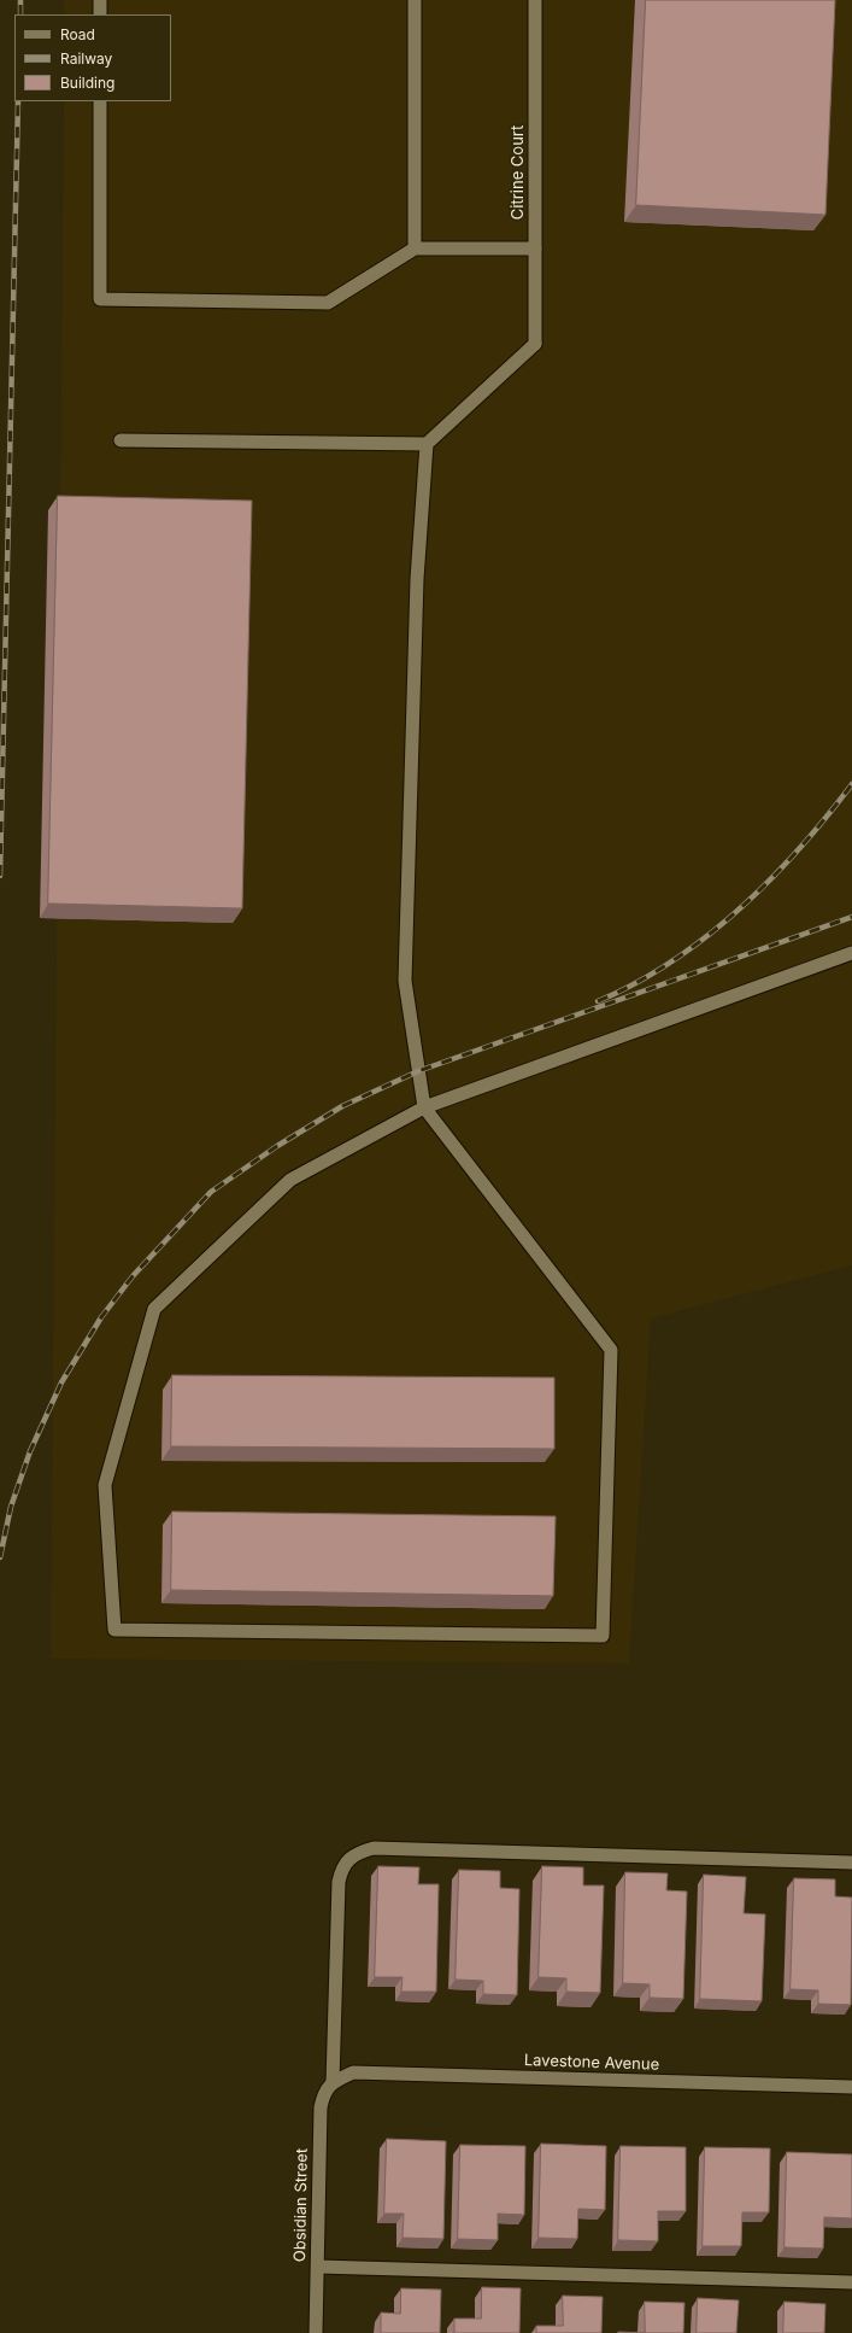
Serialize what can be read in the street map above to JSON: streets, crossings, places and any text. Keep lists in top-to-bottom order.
{
  "streets": {
    "street": ["Citrine Court", "Lavestone Avenue", "Obsidian Street"]
  },
  "crossings": [
    ["Lavestone Avenue", "Obsidian Street"]
  ],
  "legend": ["Road", "Railway", "Building"]
}
